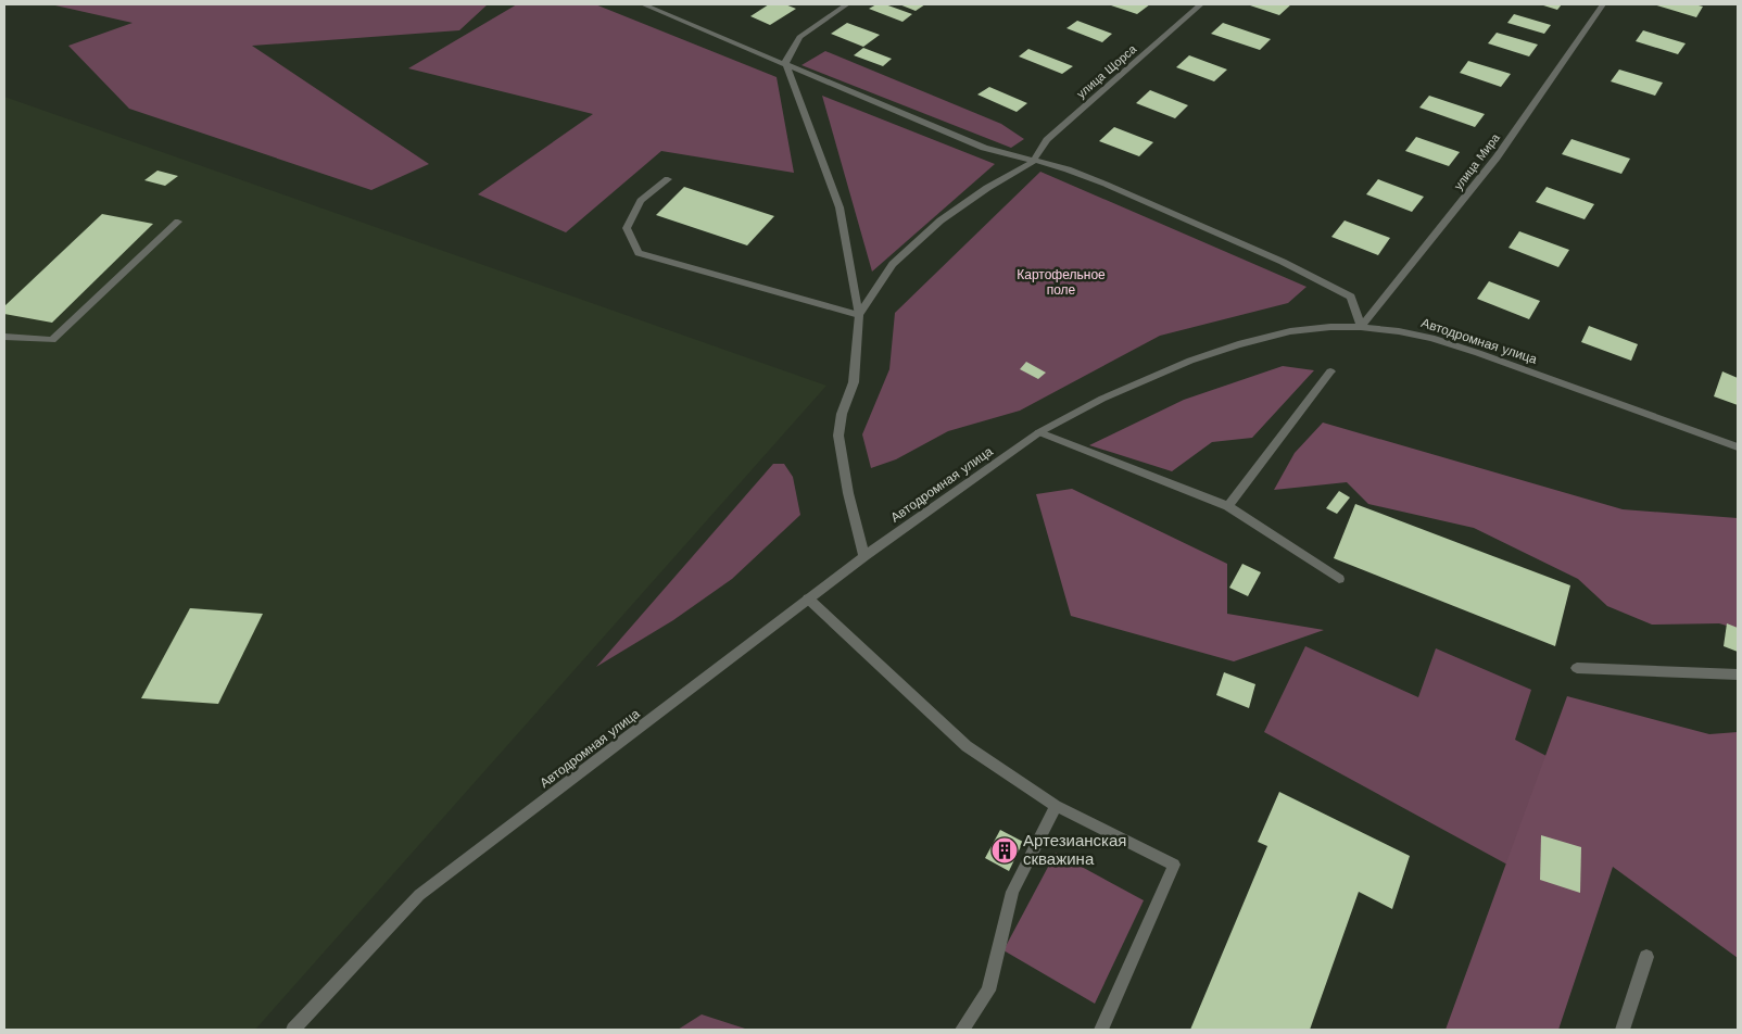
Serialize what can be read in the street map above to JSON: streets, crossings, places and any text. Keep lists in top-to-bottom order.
{
  "streets": {
    "street": ["улица Щорса", "улица Мира", "Автодромная улица"]
  },
  "crossings": [
    ["улица Мира", "Автодромная улица"]
  ],
  "parks": ["Картофельное поле"],
  "places": {
    "building": ["Артезианская скважина"]
  }
}
